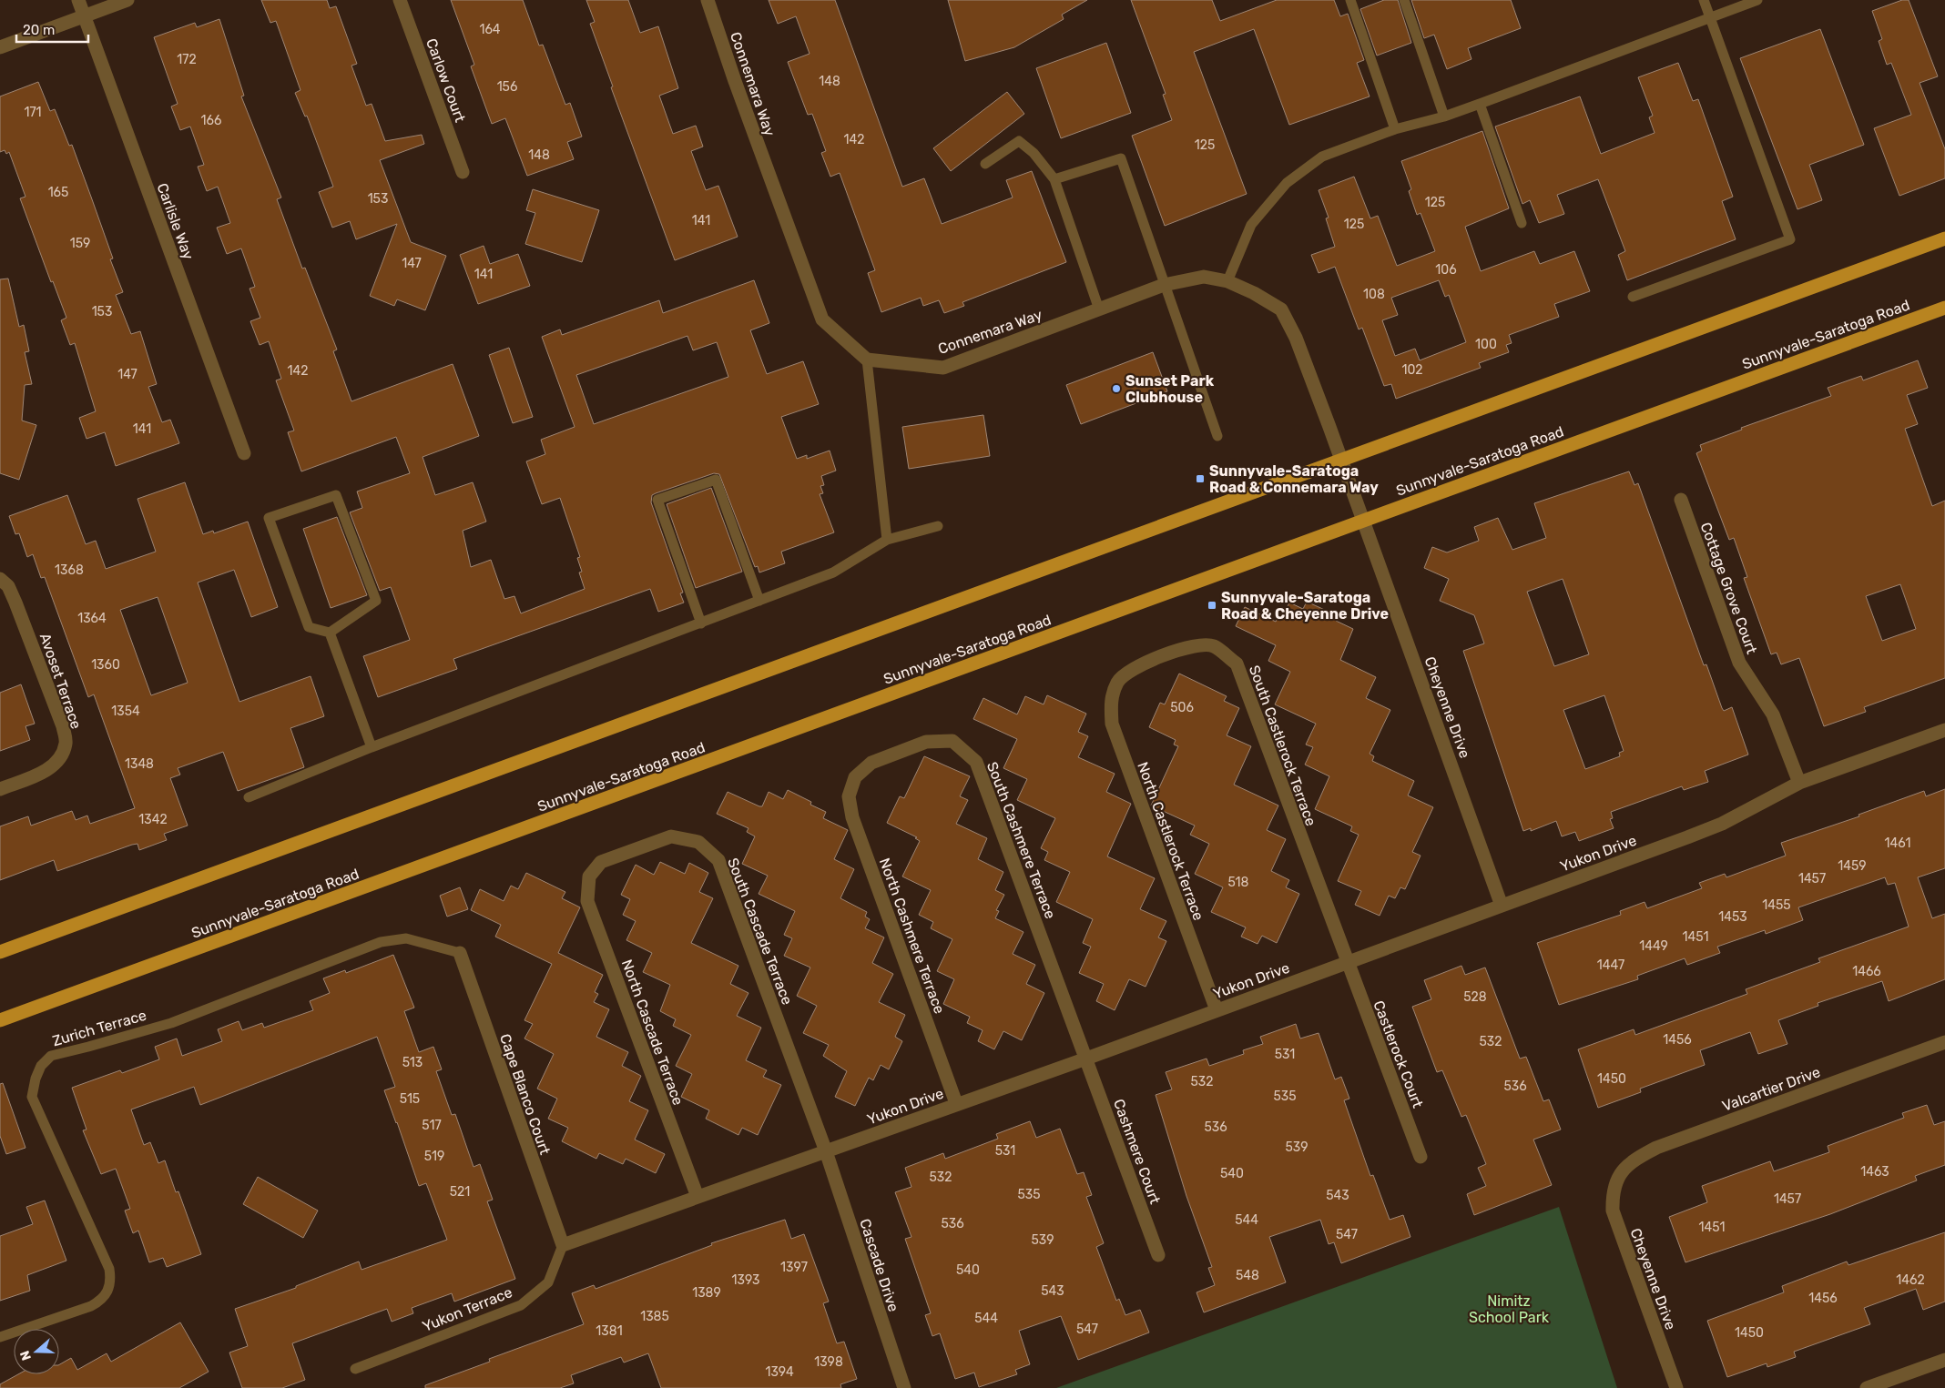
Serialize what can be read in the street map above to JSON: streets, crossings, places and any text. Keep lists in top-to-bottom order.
{
  "streets": {
    "main road": ["Sunnyvale-Saratoga Road"],
    "street": [
      "Carlow Court",
      "Connemara Way",
      "Carlisle Way",
      "Cottage Grove Court",
      "Avoset Terrace",
      "Cheyenne Drive",
      "South Castlerock Terrace",
      "South Cashmere Terrace",
      "North Castlerock Terrace",
      "Yukon Drive",
      "South Cascade Terrace",
      "North Cashmere Terrace",
      "North Cascade Terrace",
      "Castlerock Court",
      "Valcartier Drive",
      "Cape Blanco Court",
      "Cashmere Court",
      "Cascade Drive"
    ],
    "lane": ["Zurich Terrace", "Yukon Terrace"]
  },
  "crossings": [
    ["Connemara Way", "Sunnyvale-Saratoga Road"],
    ["Connemara Way", "Cheyenne Drive"],
    ["Sunnyvale-Saratoga Road", "Cheyenne Drive"],
    ["Cottage Grove Court", "Yukon Drive"],
    ["Cheyenne Drive", "Yukon Drive"],
    ["Cheyenne Drive", "Valcartier Drive"],
    ["South Castlerock Terrace", "North Castlerock Terrace"],
    ["South Castlerock Terrace", "Yukon Drive"],
    ["South Castlerock Terrace", "Castlerock Court"],
    ["South Cashmere Terrace", "Yukon Drive"],
    ["South Cashmere Terrace", "North Cashmere Terrace"],
    ["South Cashmere Terrace", "Cashmere Court"],
    ["North Castlerock Terrace", "Yukon Drive"],
    ["Yukon Drive", "South Cascade Terrace"],
    ["Yukon Drive", "North Cashmere Terrace"],
    ["Yukon Drive", "North Cascade Terrace"],
    ["Yukon Drive", "Castlerock Court"],
    ["Yukon Drive", "Cape Blanco Court"],
    ["Yukon Drive", "Cashmere Court"],
    ["Yukon Drive", "Cascade Drive"],
    ["Yukon Drive", "Yukon Terrace"],
    ["South Cascade Terrace", "North Cascade Terrace"],
    ["South Cascade Terrace", "Cascade Drive"],
    ["Zurich Terrace", "Cape Blanco Court"],
    ["Cape Blanco Court", "Yukon Terrace"]
  ],
  "parks": ["Nimitz School Park"],
  "places": {
    "other": ["Sunset Park Clubhouse"],
    "transit": ["Sunnyvale-Saratoga Road & Connemara Way", "Sunnyvale-Saratoga Road & Cheyenne Drive"]
  },
  "house_numbers": [
    "164",
    "172",
    "148",
    "156",
    "171",
    "166",
    "142",
    "125",
    "148",
    "165",
    "153",
    "125",
    "141",
    "125",
    "159",
    "147",
    "106",
    "141",
    "108",
    "153",
    "100",
    "102",
    "142",
    "147",
    "141",
    "1368",
    "1364",
    "1360",
    "506",
    "1354",
    "1348",
    "1342",
    "1461",
    "1459",
    "1457",
    "518",
    "1455",
    "1453",
    "1451",
    "1449",
    "1447",
    "1466",
    "528",
    "1456",
    "532",
    "531",
    "513",
    "1450",
    "532",
    "536",
    "535",
    "515",
    "517",
    "536",
    "539",
    "531",
    "519",
    "1463",
    "540",
    "532",
    "521",
    "535",
    "543",
    "1457",
    "544",
    "536",
    "1451",
    "547",
    "539",
    "1397",
    "540",
    "548",
    "1393",
    "1462",
    "543",
    "1389",
    "1456",
    "1385",
    "544",
    "547",
    "1381",
    "1450",
    "1398",
    "1394"
  ],
  "scale_bar": "20 m",
  "north": "left"
}
